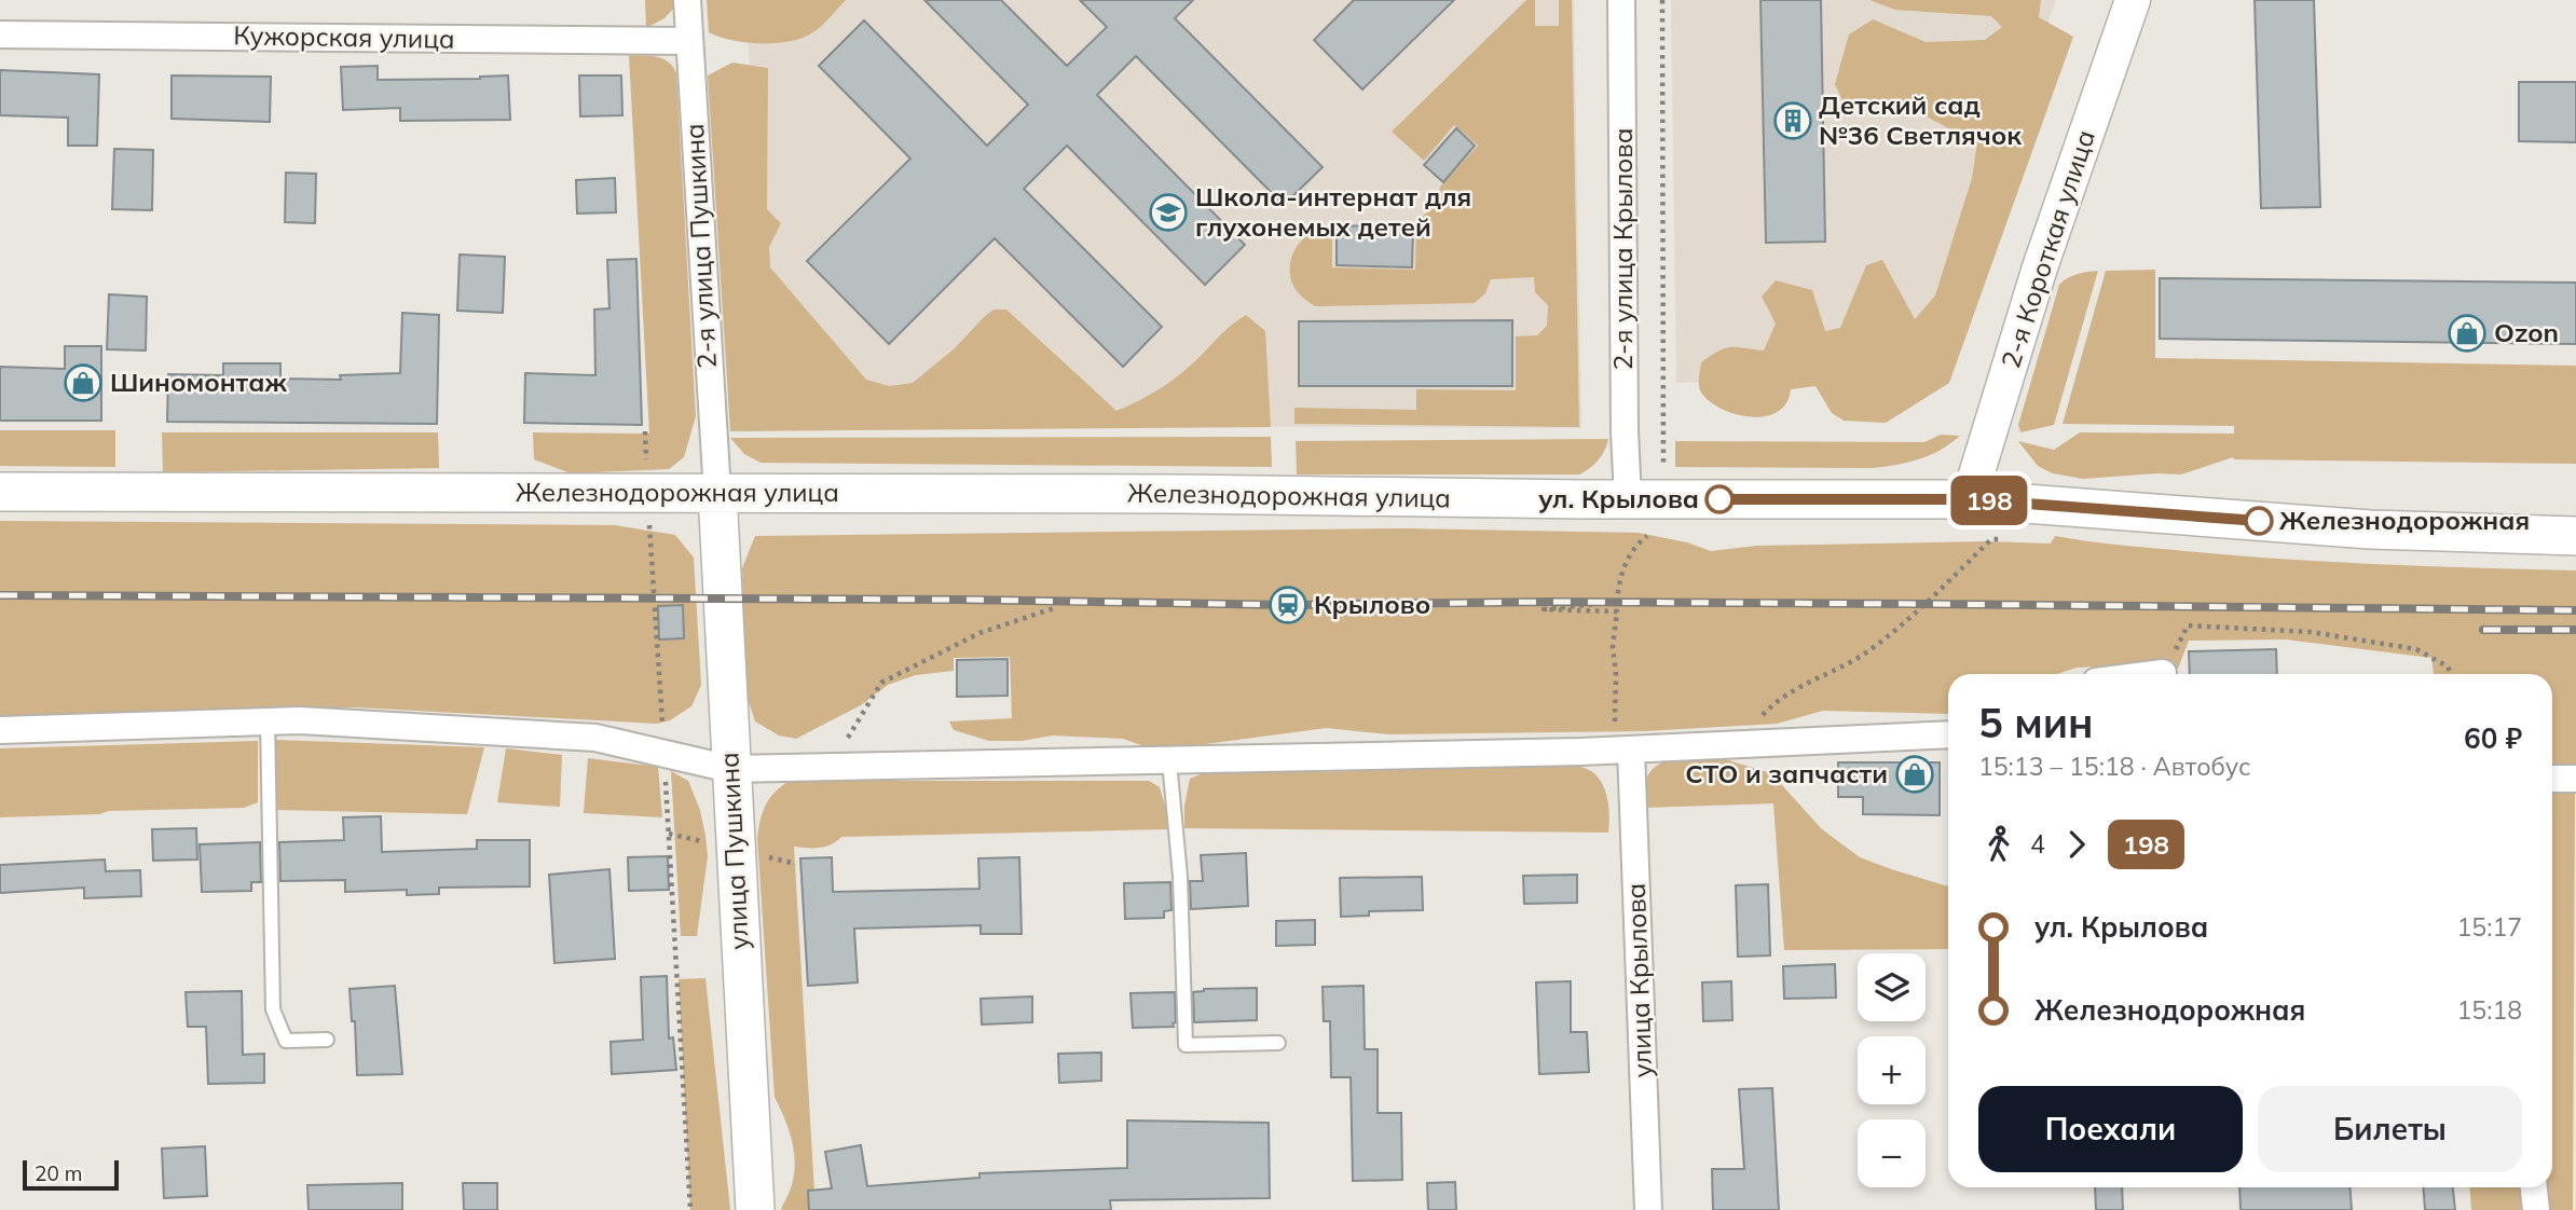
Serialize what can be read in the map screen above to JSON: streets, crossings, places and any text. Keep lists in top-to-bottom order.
{
  "streets": {
    "main road": ["Железнодорожная улица", "улица Пушкина"],
    "street": [
      "Кужорская улица",
      "2-я улица Пушкина",
      "2-я улица Крылова",
      "2-я Короткая улица",
      "улица Крылова"
    ]
  },
  "crossings": [
    ["Кужорская улица", "2-я улица Пушкина"],
    ["2-я улица Пушкина", "Железнодорожная улица"],
    ["2-я улица Пушкина", "улица Пушкина"],
    ["2-я улица Крылова", "Железнодорожная улица"],
    ["2-я Короткая улица", "Железнодорожная улица"],
    ["Железнодорожная улица", "улица Пушкина"]
  ],
  "places": {
    "building": ["Детский сад №36 Светлячок"],
    "school or university": ["Школа-интернат для глухонемых детей"],
    "shop": ["Ozon", "Шиномонтаж", "СТО и запчасти"],
    "other": ["ул. Крылова", "Железнодорожная"],
    "station": ["Крылово"]
  },
  "lines": ["bus line 198"],
  "scale_bar": "20 m",
  "page": {
    "on_map": "198",
    "heading": ["5 мин", "15:13 – 15:18 · Автобус", "60 ₽"],
    "legs": ["4", "198"],
    "list": [
      {
        "name": "ул. Крылова",
        "value": "15:17"
      },
      {
        "name": "Железнодорожная",
        "value": "15:18"
      }
    ],
    "map_buttons": ["+", "−"],
    "buttons": ["Поехали", "Билеты"],
    "scale": "20 m"
  }
}
